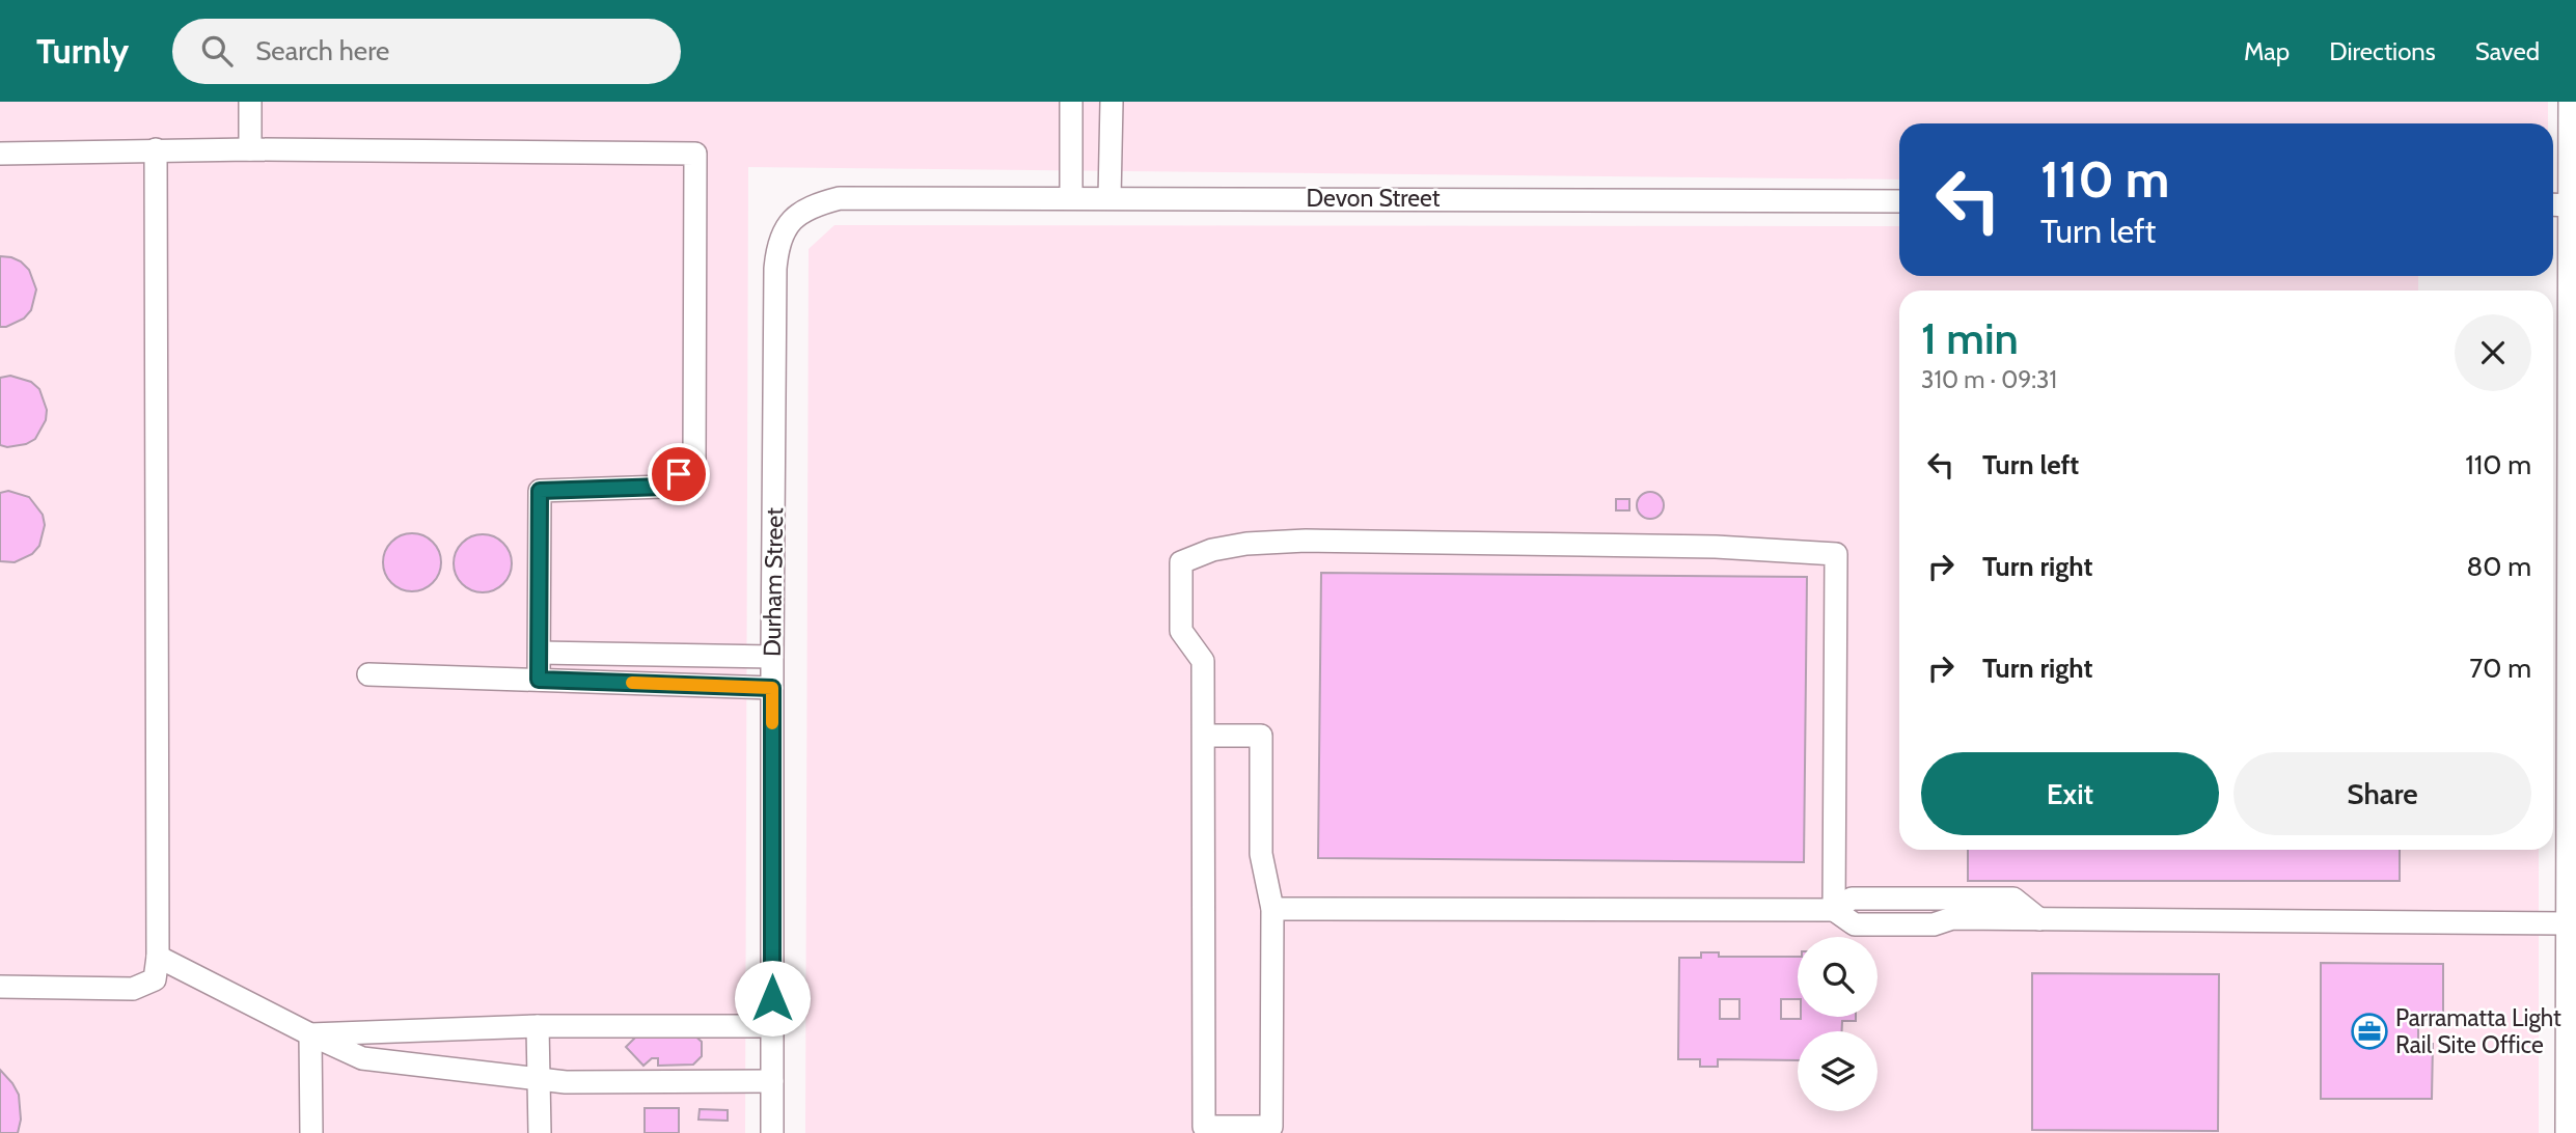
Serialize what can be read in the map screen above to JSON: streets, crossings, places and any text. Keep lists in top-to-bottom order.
{
  "streets": {
    "street": ["Devon Street", "Durham Street"]
  },
  "crossings": [
    ["Devon Street", "Durham Street"]
  ],
  "places": {
    "office": ["Parramatta Light Rail Site Office"]
  },
  "page": {
    "header": "Turnly",
    "search": "Search here",
    "nav": ["Map", "Directions", "Saved"],
    "turn": ["110 m", "Turn left"],
    "heading": ["1 min", "310 m · 09:31"],
    "list": [
      {
        "name": "Turn left",
        "value": "110 m"
      },
      {
        "name": "Turn right",
        "value": "80 m"
      },
      {
        "name": "Turn right",
        "value": "70 m"
      }
    ],
    "buttons": ["Exit", "Share"]
  }
}
